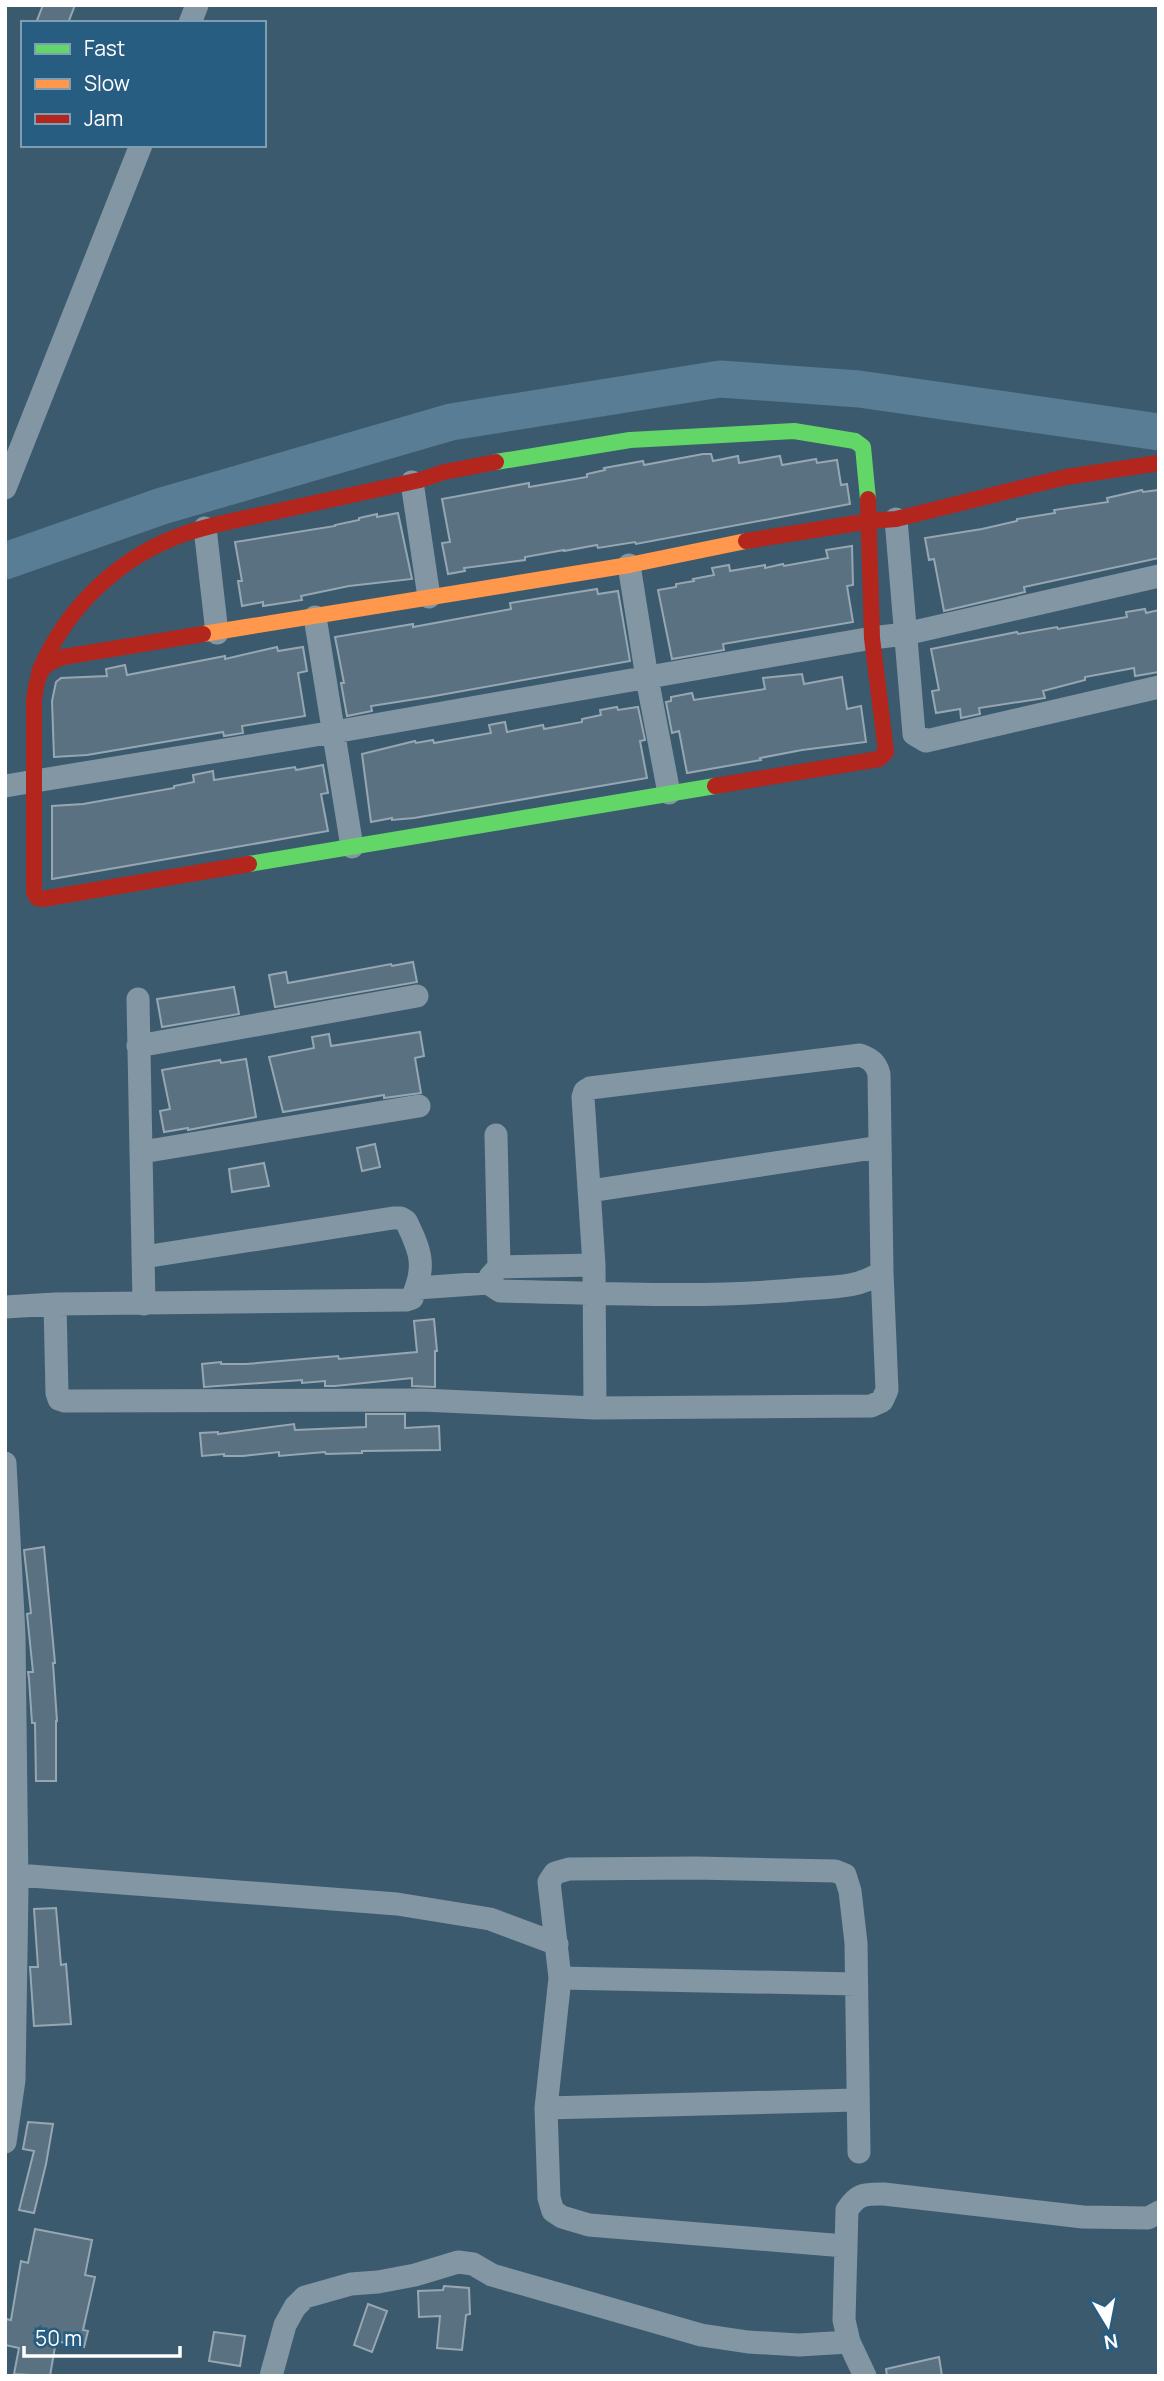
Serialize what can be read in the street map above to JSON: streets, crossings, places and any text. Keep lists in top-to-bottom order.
{
  "legend": ["Fast", "Slow", "Jam"],
  "scale_bar": "50 m",
  "north": "bottom"
}
